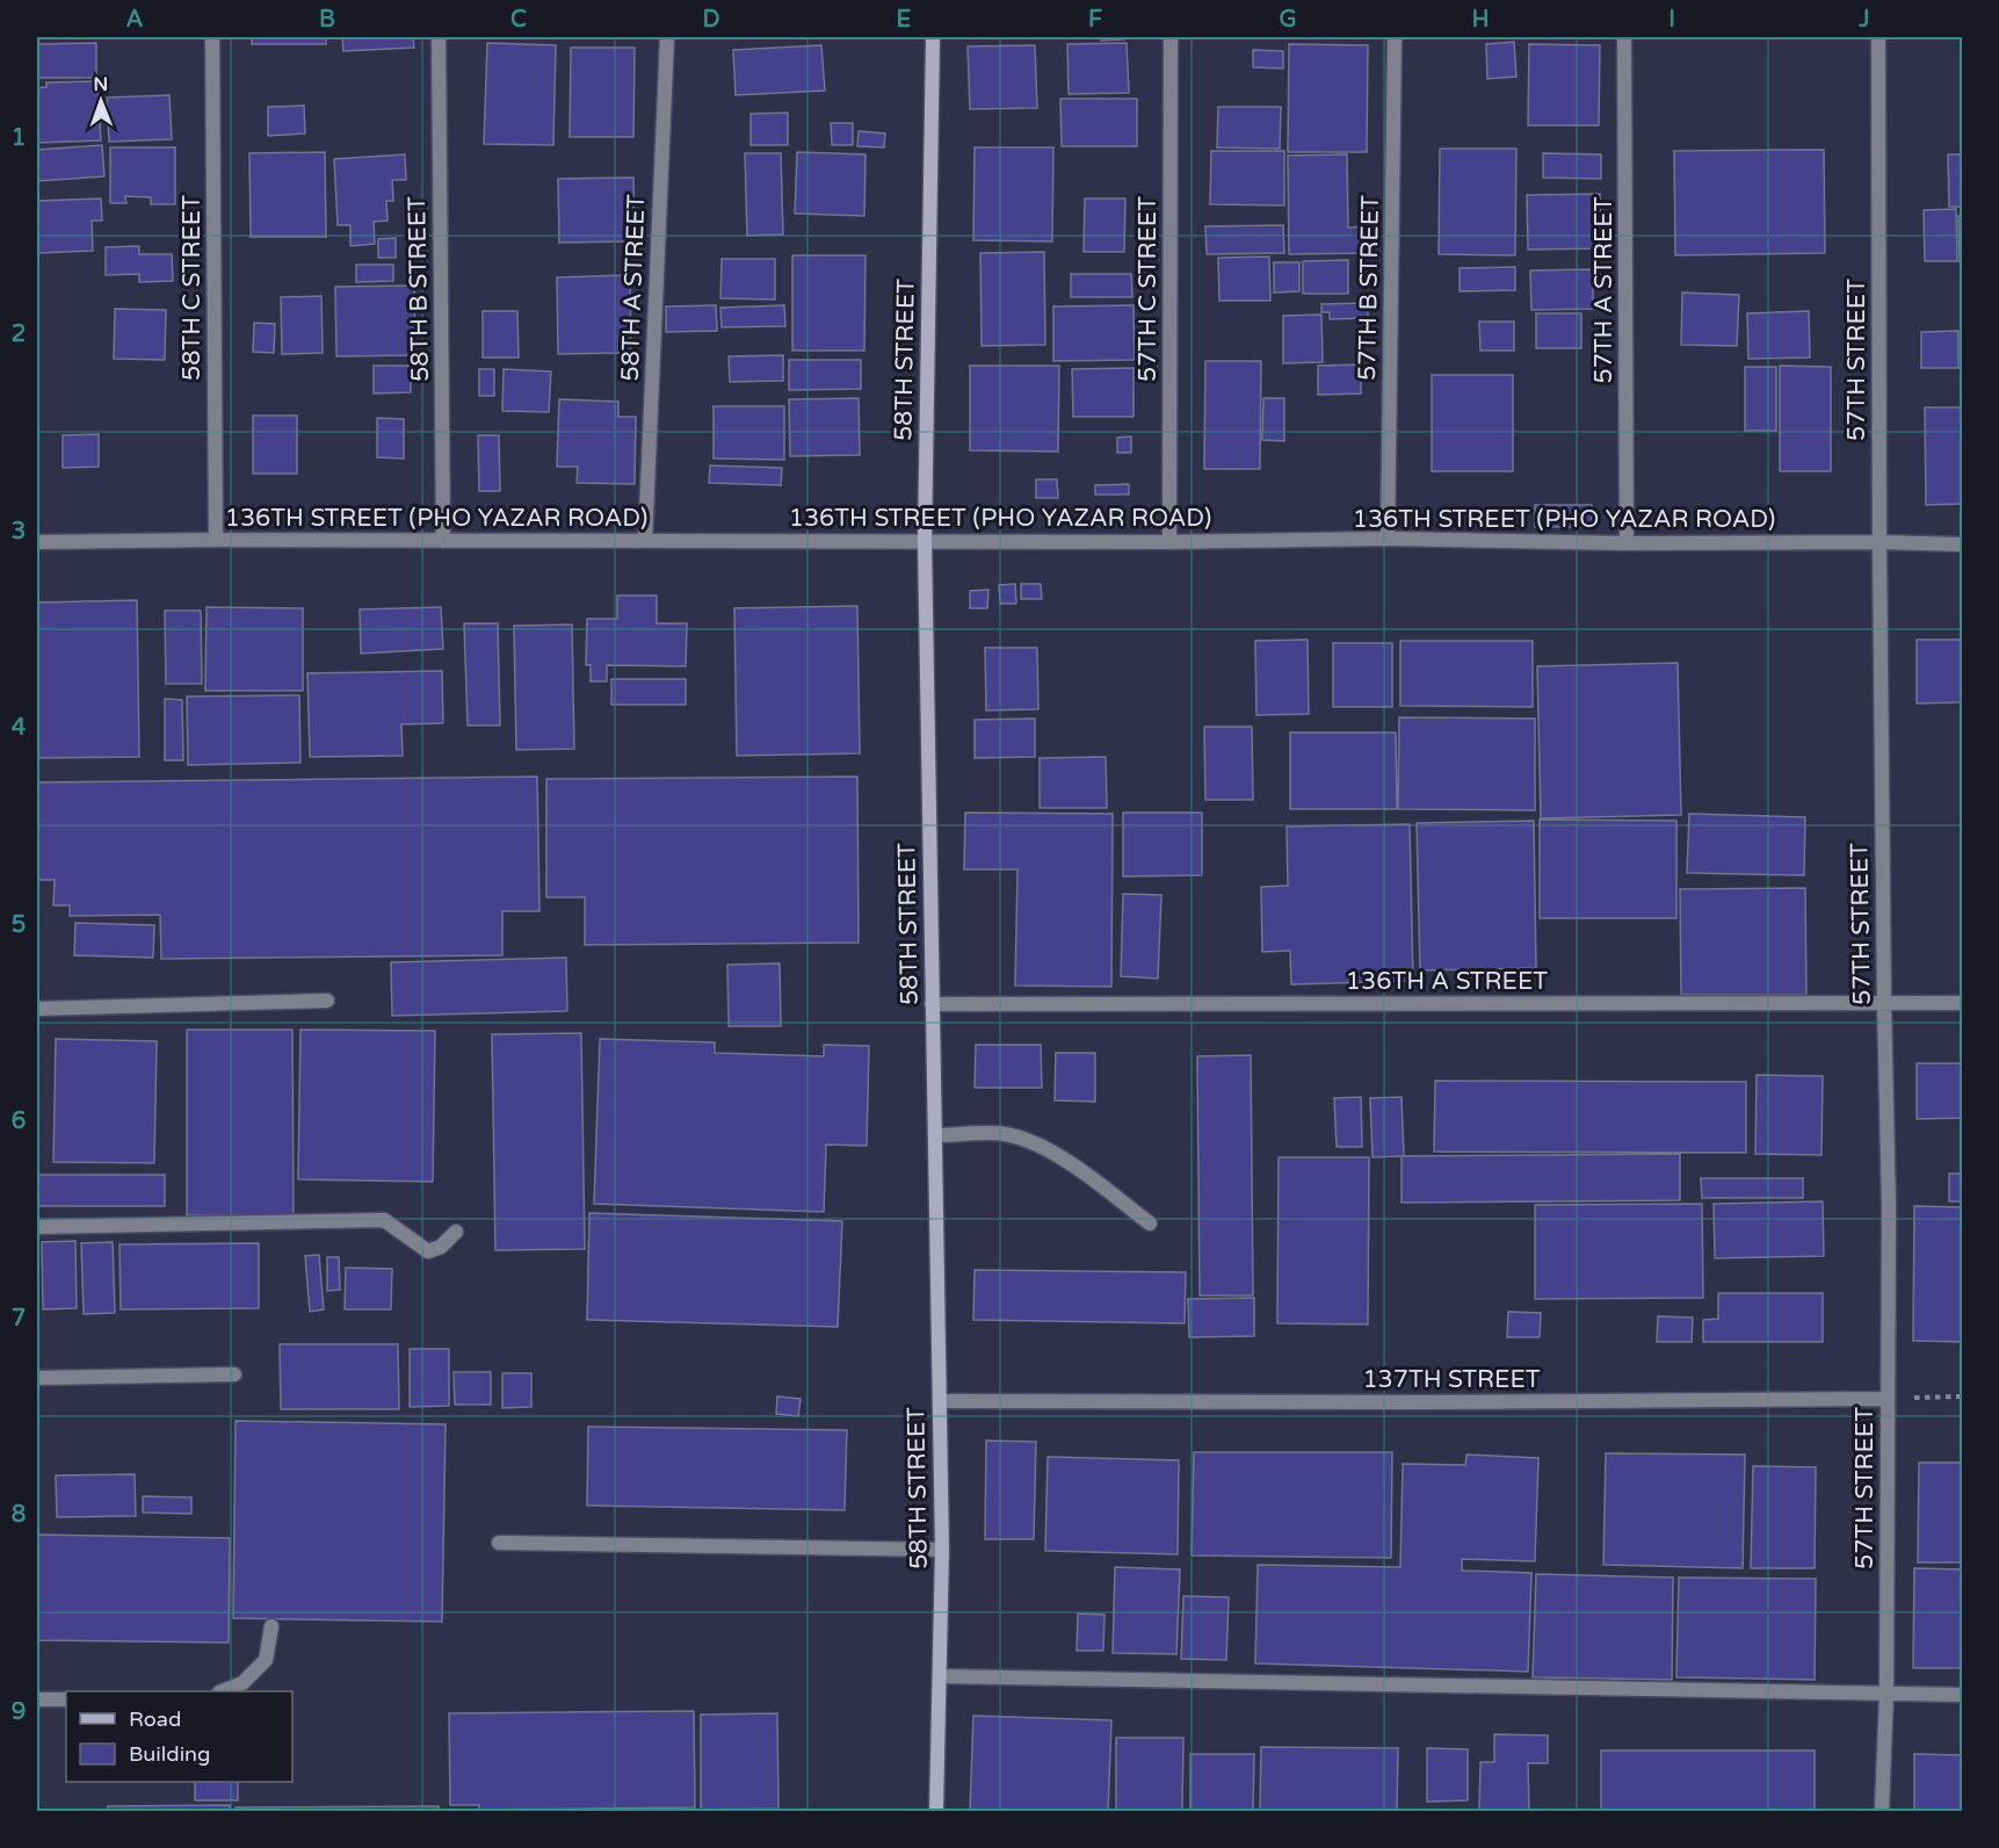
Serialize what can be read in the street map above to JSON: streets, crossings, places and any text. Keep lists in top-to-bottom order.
{
  "streets": {
    "main road": ["58TH STREET"],
    "street": [
      "58TH C STREET",
      "58TH A STREET",
      "57TH B STREET",
      "58TH B STREET",
      "57TH C STREET",
      "57TH A STREET",
      "57TH STREET",
      "136TH STREET (PHO YAZAR ROAD)",
      "136TH A STREET",
      "137TH STREET"
    ]
  },
  "crossings": [
    ["58TH C STREET", "136TH STREET (PHO YAZAR ROAD)"],
    ["58TH A STREET", "136TH STREET (PHO YAZAR ROAD)"],
    ["57TH B STREET", "136TH STREET (PHO YAZAR ROAD)"],
    ["58TH B STREET", "136TH STREET (PHO YAZAR ROAD)"],
    ["57TH C STREET", "136TH STREET (PHO YAZAR ROAD)"],
    ["57TH A STREET", "136TH STREET (PHO YAZAR ROAD)"],
    ["58TH STREET", "136TH STREET (PHO YAZAR ROAD)"],
    ["58TH STREET", "136TH A STREET"],
    ["58TH STREET", "137TH STREET"],
    ["57TH STREET", "136TH STREET (PHO YAZAR ROAD)"],
    ["57TH STREET", "136TH A STREET"],
    ["57TH STREET", "137TH STREET"]
  ],
  "legend": ["Road", "Building"],
  "north": "top",
  "grid": {
    "columns": [
      "A",
      "B",
      "C",
      "D",
      "E",
      "F",
      "G",
      "H",
      "I",
      "J"
    ],
    "rows": [
      "1",
      "2",
      "3",
      "4",
      "5",
      "6",
      "7",
      "8",
      "9"
    ]
  }
}
